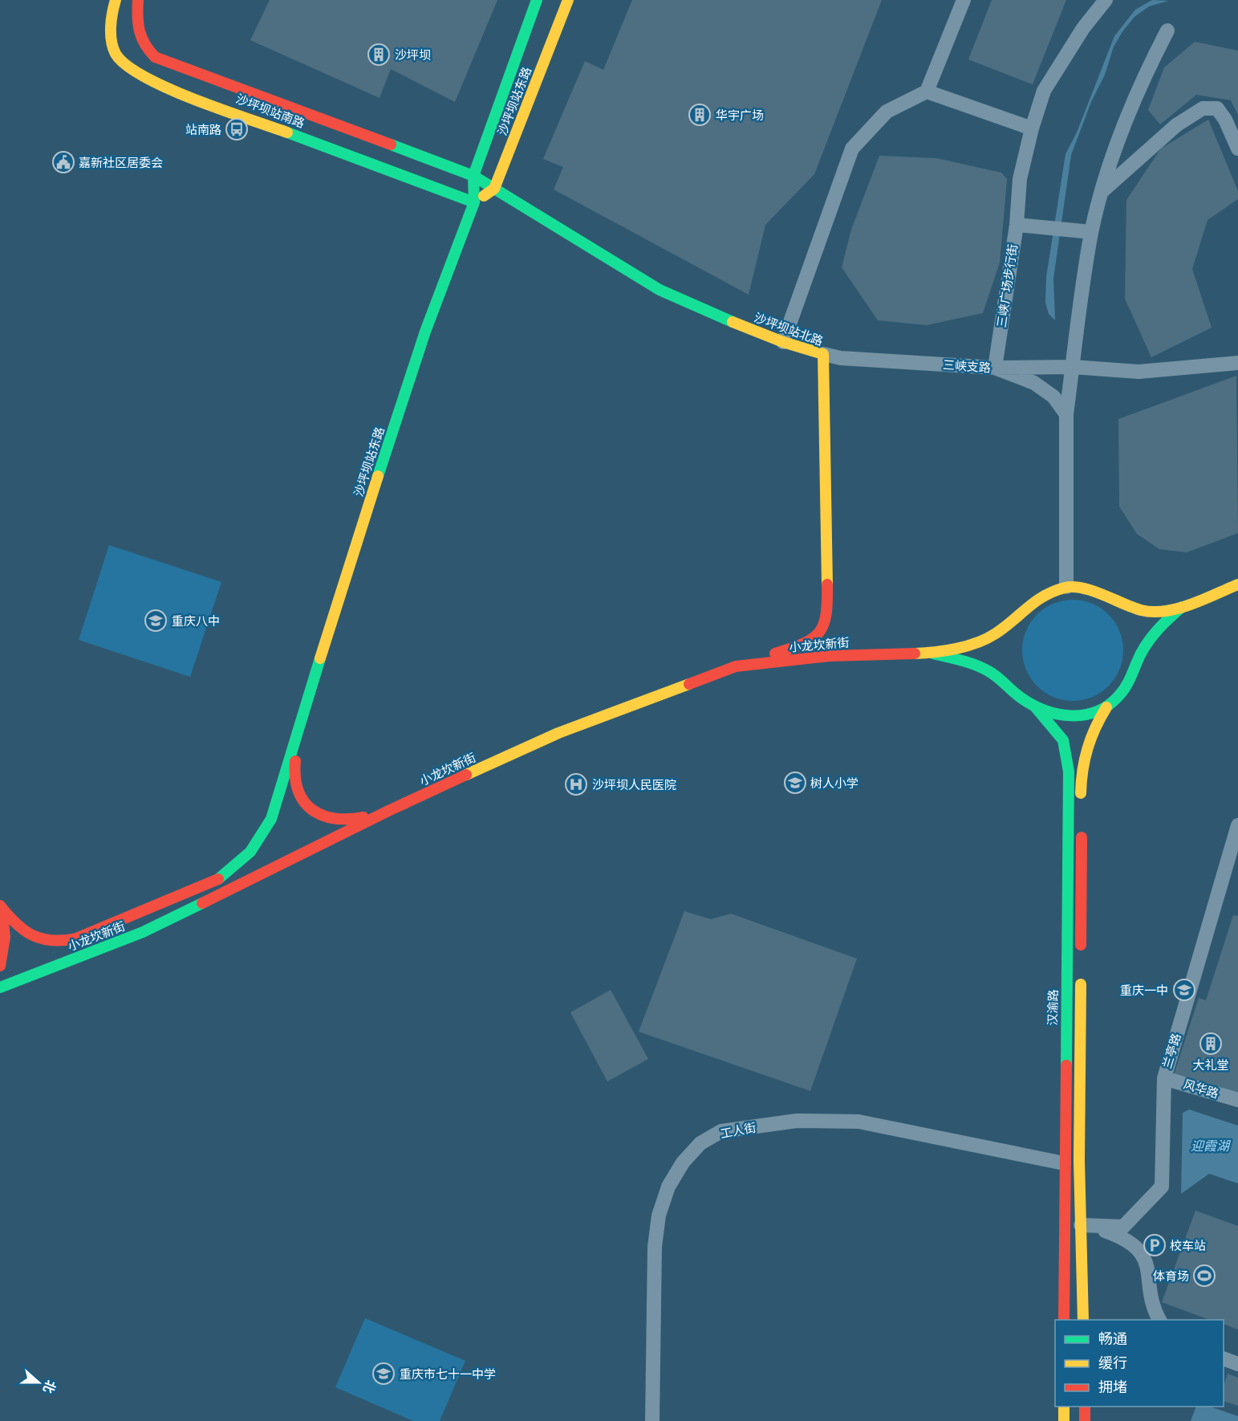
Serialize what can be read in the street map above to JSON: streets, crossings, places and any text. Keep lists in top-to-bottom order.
{
  "streets": {
    "main road": [
      "沙坪坝站东路",
      "沙坪坝站南路",
      "沙坪坝站北路",
      "小龙坎新街",
      "汉渝路"
    ],
    "street": [
      "三峡广场步行街",
      "三峡支路",
      "兰亭路",
      "风华路",
      "工人街"
    ]
  },
  "crossings": [
    ["沙坪坝站东路", "沙坪坝站南路"],
    ["沙坪坝站东路", "沙坪坝站北路"],
    ["沙坪坝站东路", "小龙坎新街"],
    ["沙坪坝站南路", "沙坪坝站北路"],
    ["三峡广场步行街", "三峡支路"],
    ["沙坪坝站北路", "三峡支路"],
    ["沙坪坝站北路", "小龙坎新街"],
    ["小龙坎新街", "汉渝路"],
    ["汉渝路", "工人街"],
    ["兰亭路", "风华路"]
  ],
  "water": ["迎霞湖"],
  "places": {
    "building": ["沙坪坝", "华宇广场", "大礼堂"],
    "bus stop": ["站南路"],
    "public building": ["嘉新社区居委会"],
    "school or university": [
      "重庆八中",
      "树人小学",
      "重庆一中",
      "重庆市七十一中学"
    ],
    "hospital": ["沙坪坝人民医院"],
    "parking": ["校车站"],
    "sports": ["体育场"]
  },
  "legend": ["畅通", "缓行", "拥堵"],
  "north": "right"
}
